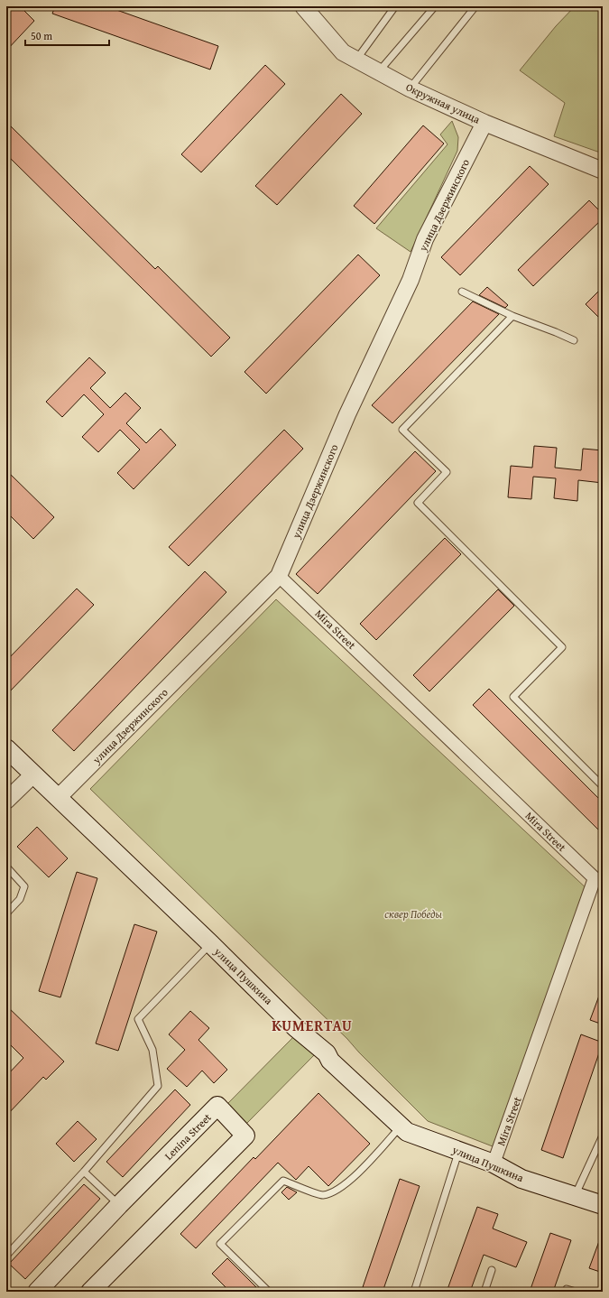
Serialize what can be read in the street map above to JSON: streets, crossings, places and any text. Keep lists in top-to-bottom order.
{
  "streets": {
    "main road": ["улица Пушкина", "Lenina Street"],
    "street": ["Окружная улица", "улица Дзержинского", "Mira Street"]
  },
  "crossings": [
    ["Окружная улица", "улица Дзержинского"],
    ["улица Дзержинского", "Mira Street"],
    ["улица Дзержинского", "улица Пушкина"],
    ["Mira Street", "улица Пушкина"]
  ],
  "districts": ["KUMERTAU"],
  "parks": ["сквер Победы"],
  "scale_bar": "50 m"
}
